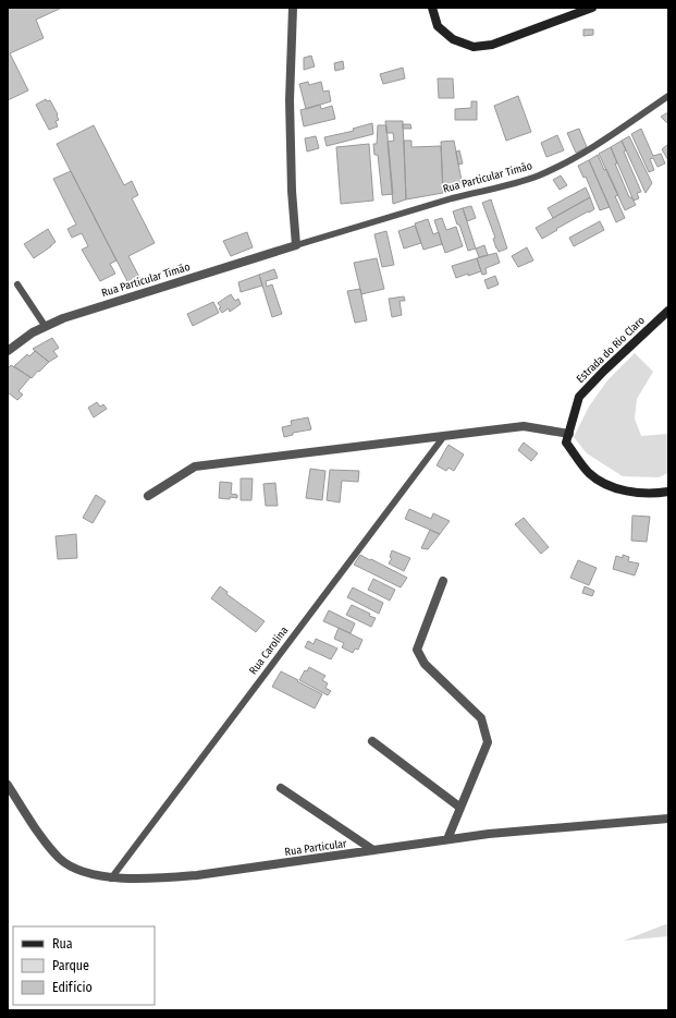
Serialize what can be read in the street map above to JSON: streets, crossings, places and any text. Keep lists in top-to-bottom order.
{
  "streets": {
    "main road": ["Estrada do Rio Claro"],
    "street": ["Rua Particular Timão", "Rua Particular"],
    "lane": ["Rua Carolina"]
  },
  "crossings": [
    ["Rua Carolina", "Rua Particular"]
  ],
  "legend": ["Rua", "Parque", "Edifício"]
}
